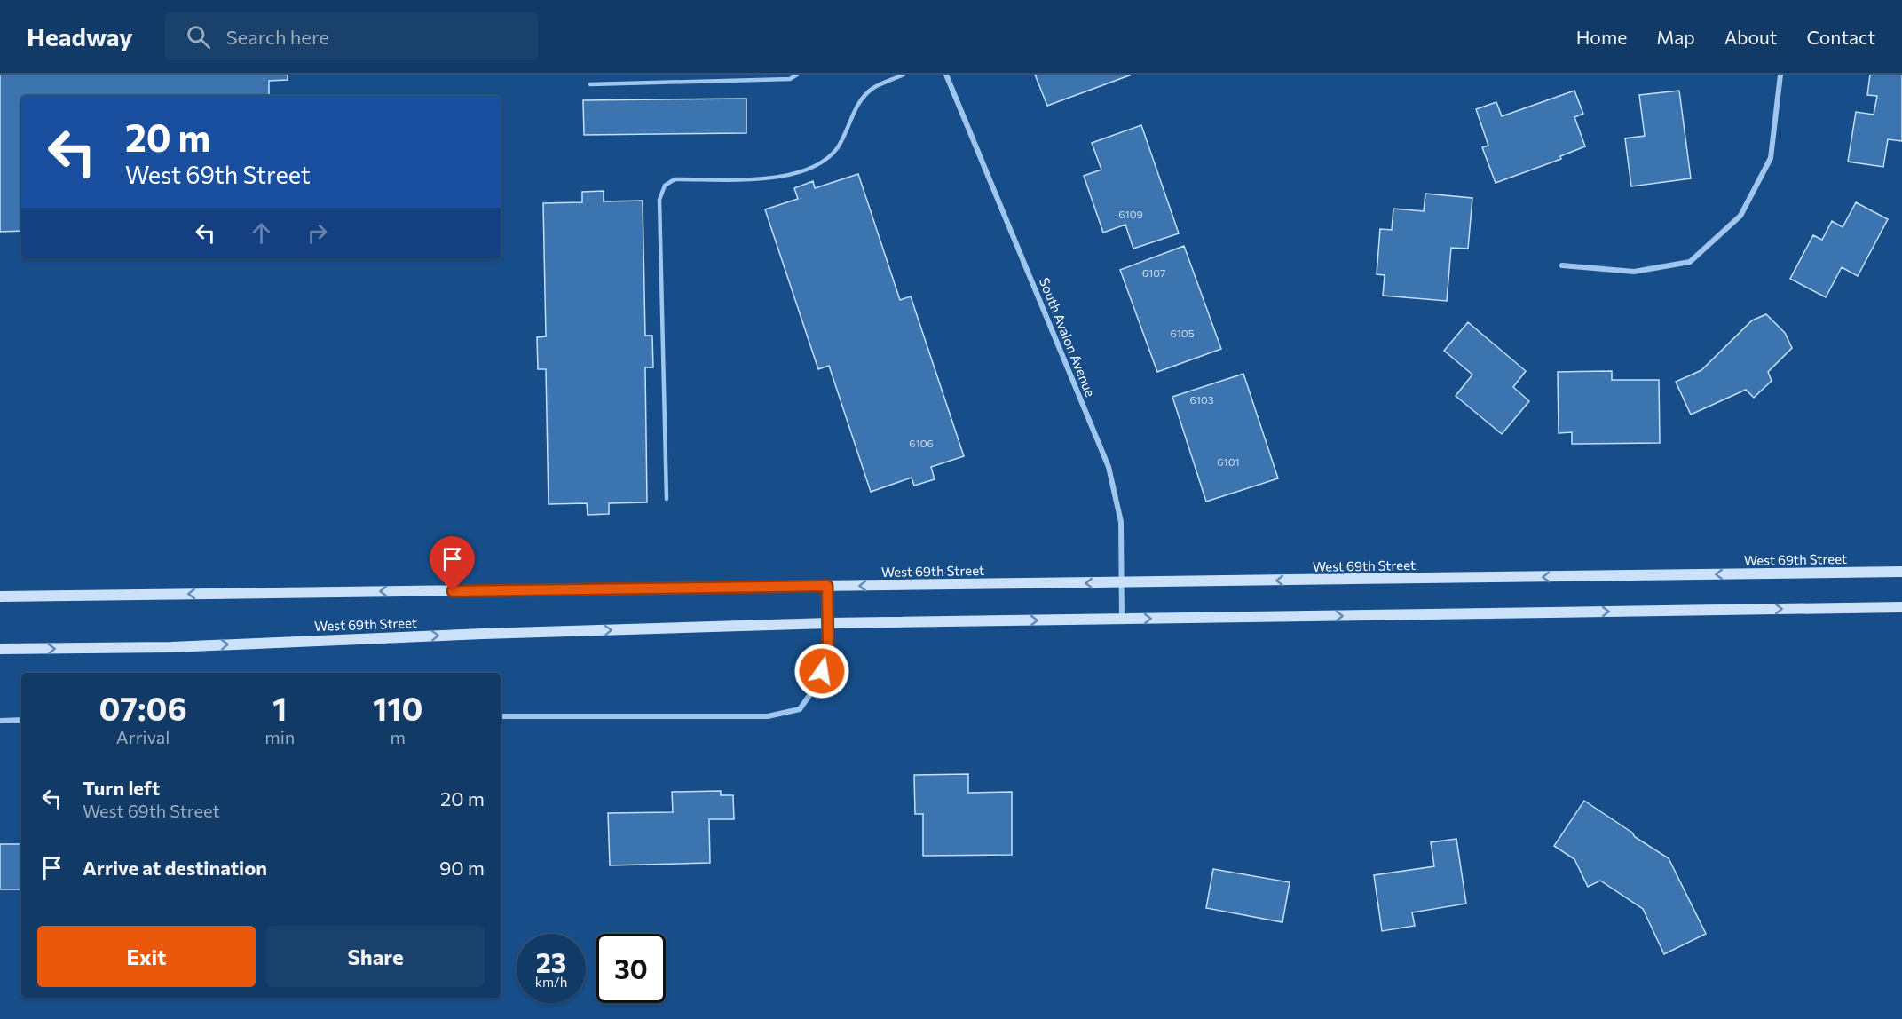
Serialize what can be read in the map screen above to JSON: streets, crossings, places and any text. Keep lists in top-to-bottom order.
{
  "streets": {
    "main road": ["West 69th Street"],
    "street": ["South Avalon Avenue"]
  },
  "crossings": [
    ["South Avalon Avenue", "West 69th Street"]
  ],
  "house_numbers": [
    "6109",
    "6107",
    "6105",
    "6103",
    "6106",
    "6101"
  ],
  "page": {
    "header": "Headway",
    "search": "Search here",
    "nav": [
      "Home",
      "Map",
      "About",
      "Contact"
    ],
    "turn": ["20 m", "West 69th Street"],
    "eta": [
      "07:06",
      "Arrival",
      "1",
      "min",
      "110",
      "m"
    ],
    "list": [
      {
        "name": "Turn left",
        "note": "West 69th Street",
        "value": "20 m"
      },
      {
        "name": "Arrive at destination",
        "value": "90 m"
      }
    ],
    "buttons": ["Exit", "Share"],
    "speed": "23 km/h",
    "limit": "30"
  }
}
